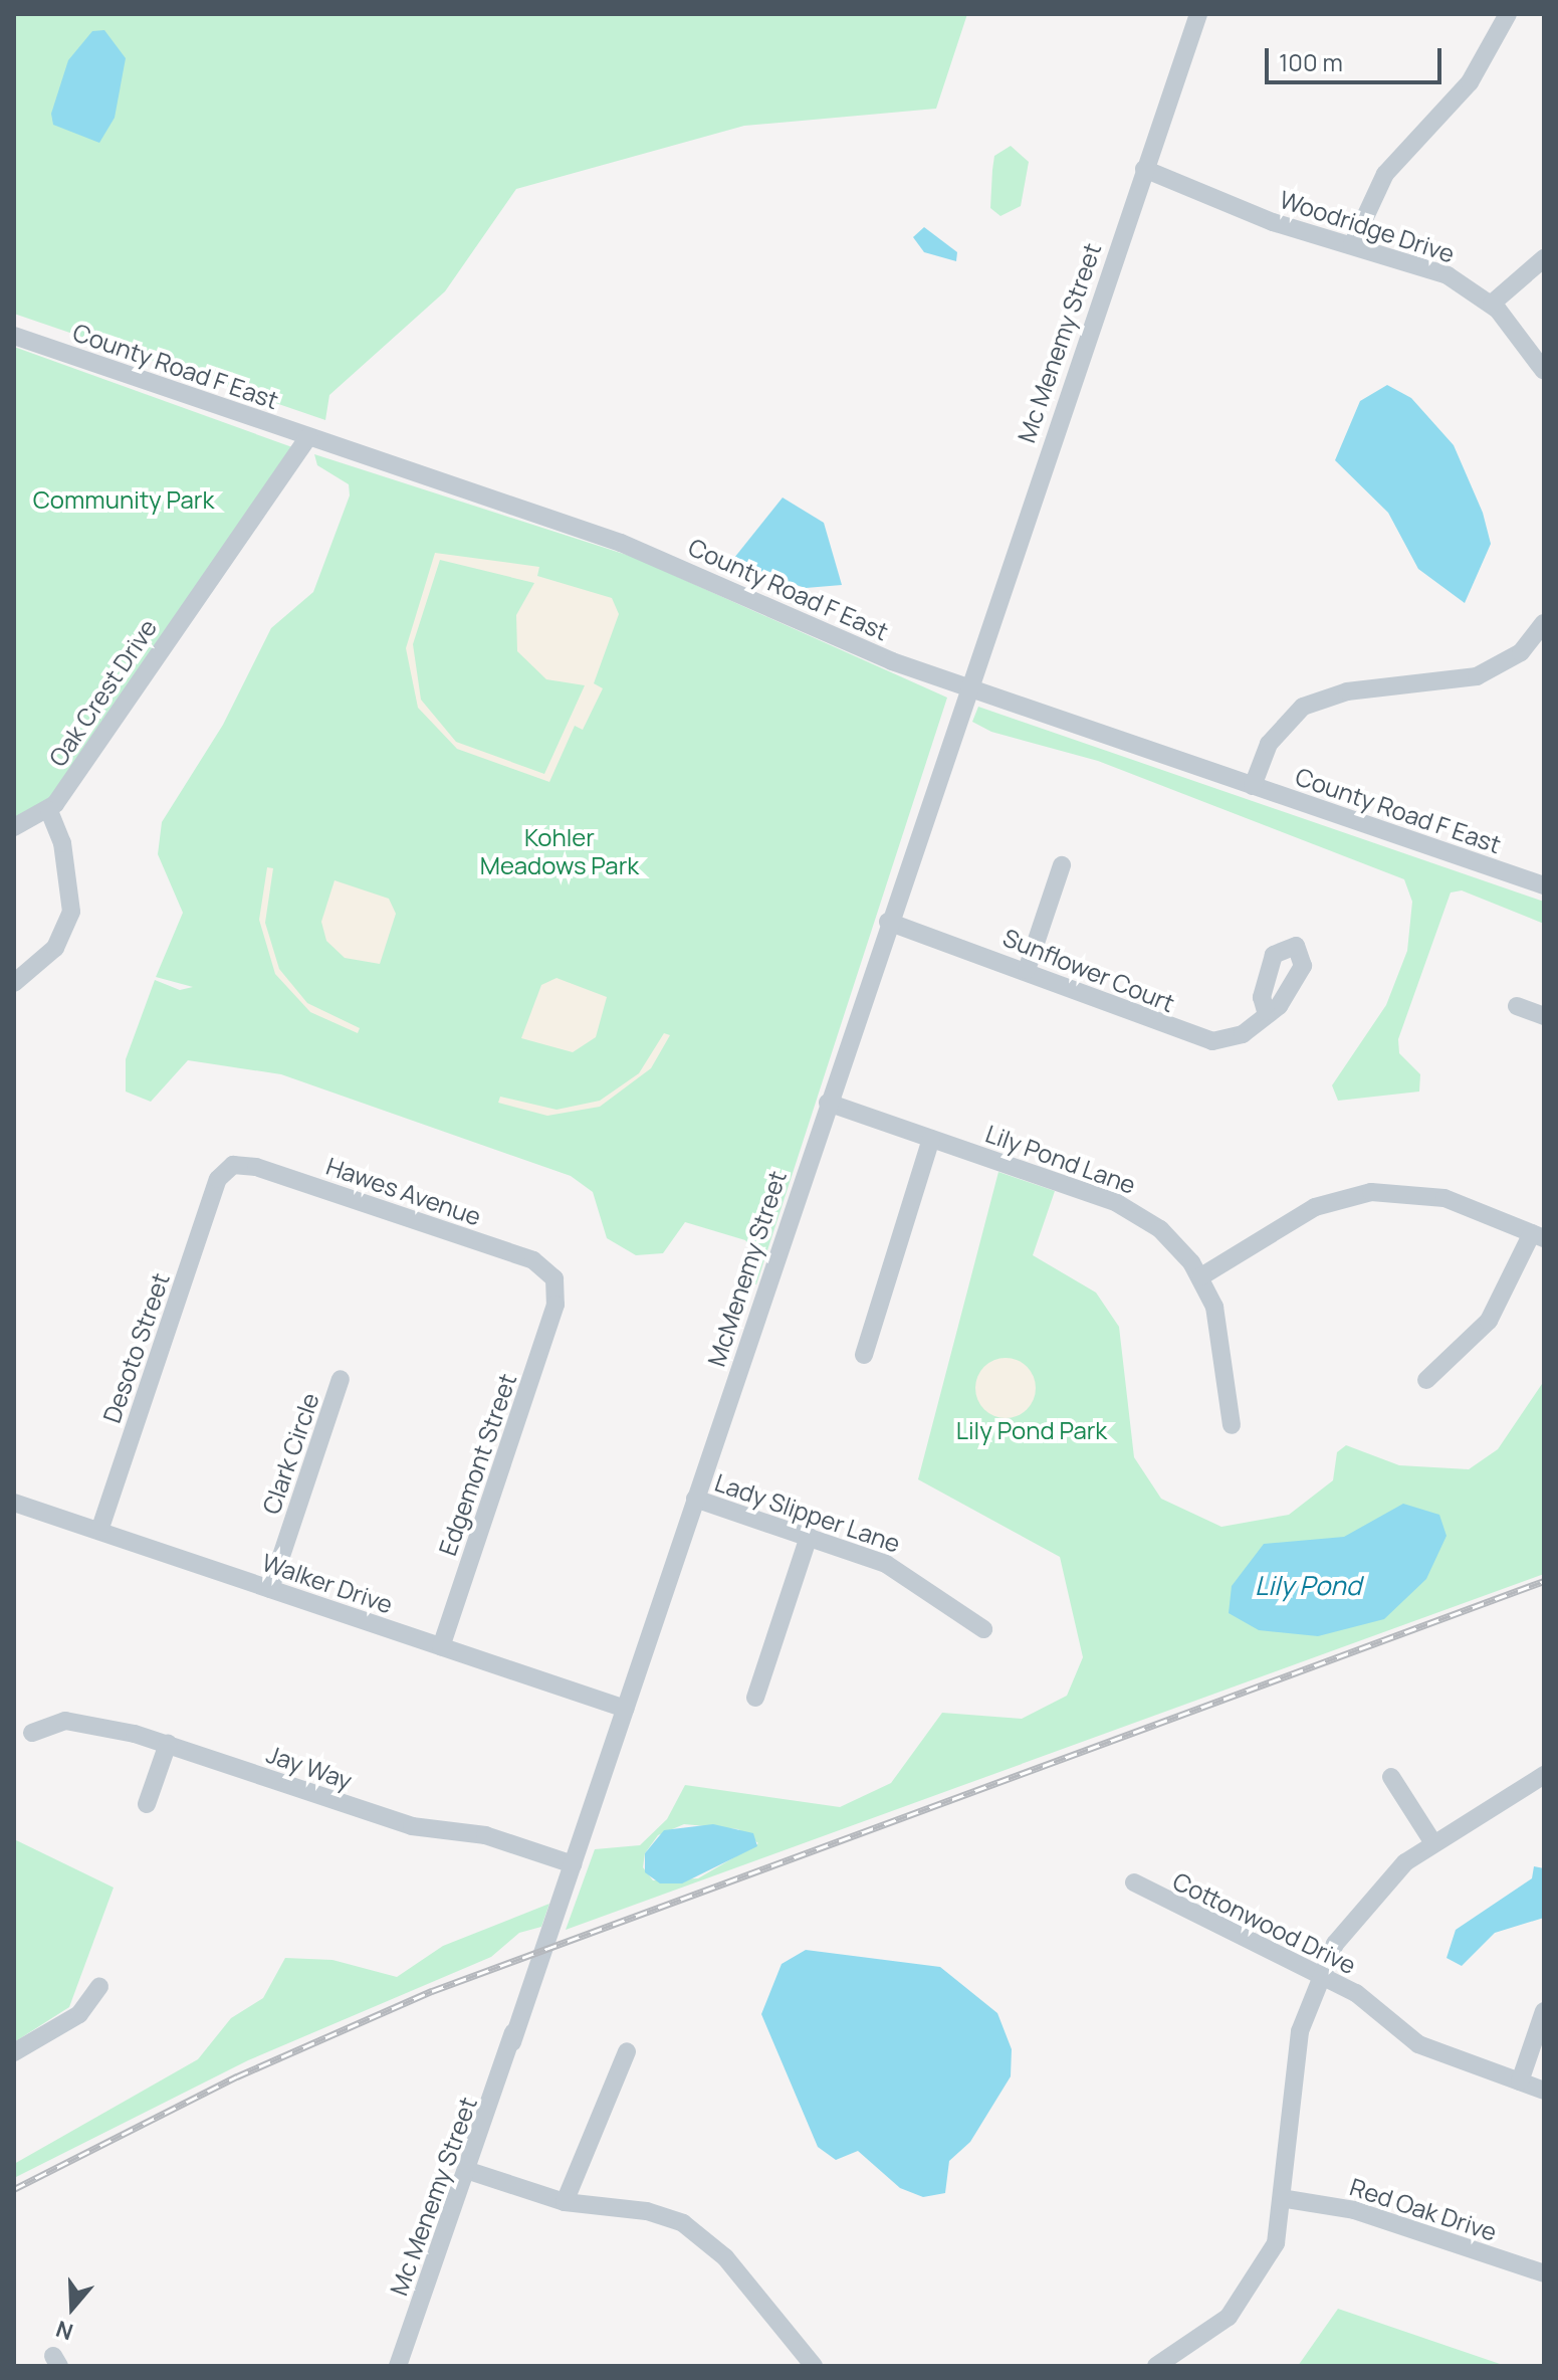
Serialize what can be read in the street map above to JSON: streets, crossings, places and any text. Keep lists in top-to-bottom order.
{
  "streets": {
    "street": [
      "Woodridge Drive",
      "Mc Menemy Street",
      "County Road F East",
      "Oak Crest Drive",
      "Sunflower Court",
      "Lily Pond Lane",
      "Hawes Avenue",
      "McMenemy Street",
      "Desoto Street",
      "Clark Circle",
      "Edgemont Street",
      "Lady Slipper Lane",
      "Walker Drive",
      "Jay Way",
      "Cottonwood Drive",
      "Red Oak Drive"
    ]
  },
  "crossings": [
    ["Woodridge Drive", "Mc Menemy Street"],
    ["Mc Menemy Street", "County Road F East"],
    ["Mc Menemy Street", "McMenemy Street"],
    ["County Road F East", "Oak Crest Drive"],
    ["County Road F East", "McMenemy Street"],
    ["Sunflower Court", "McMenemy Street"],
    ["Lily Pond Lane", "McMenemy Street"],
    ["Hawes Avenue", "Desoto Street"],
    ["Hawes Avenue", "Edgemont Street"],
    ["McMenemy Street", "Lady Slipper Lane"],
    ["McMenemy Street", "Walker Drive"],
    ["McMenemy Street", "Jay Way"],
    ["Desoto Street", "Walker Drive"],
    ["Clark Circle", "Walker Drive"],
    ["Edgemont Street", "Walker Drive"]
  ],
  "water": ["Lily Pond"],
  "parks": ["Community Park", "Kohler Meadows Park", "Lily Pond Park"],
  "scale_bar": "100 m",
  "north": "bottom"
}
